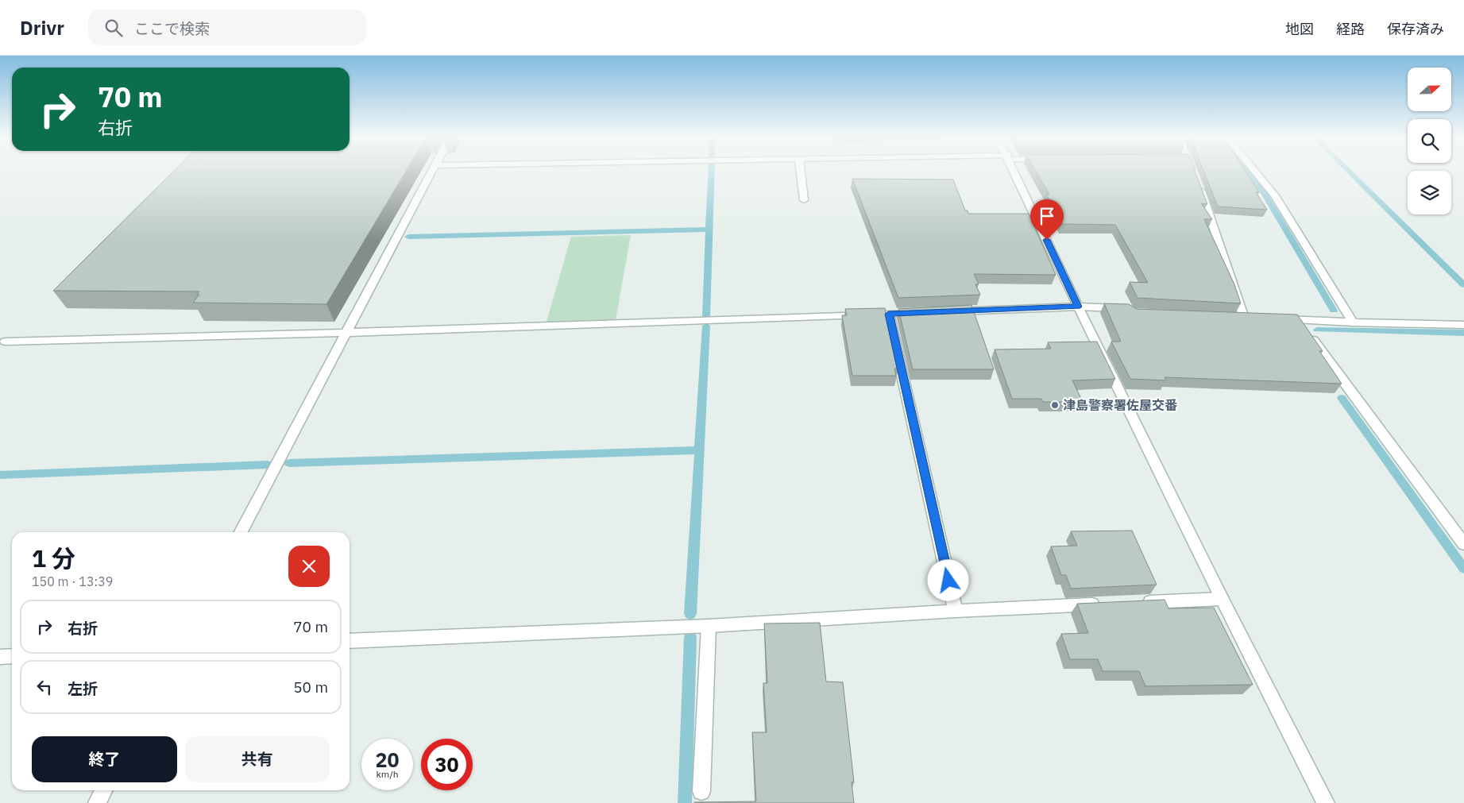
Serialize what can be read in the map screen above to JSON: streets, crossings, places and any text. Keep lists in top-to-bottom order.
{
  "places": ["津島警察署佐屋交番"],
  "north": "right",
  "page": {
    "header": "Drivr",
    "search": "ここで検索",
    "nav": ["地図", "経路", "保存済み"],
    "turn": ["70 m", "右折"],
    "heading": ["1 分", "150 m · 13:39"],
    "list": [
      {
        "name": "右折",
        "value": "70 m"
      },
      {
        "name": "左折",
        "value": "50 m"
      }
    ],
    "buttons": ["終了", "共有"],
    "speed": "20 km/h",
    "limit": "30"
  }
}
